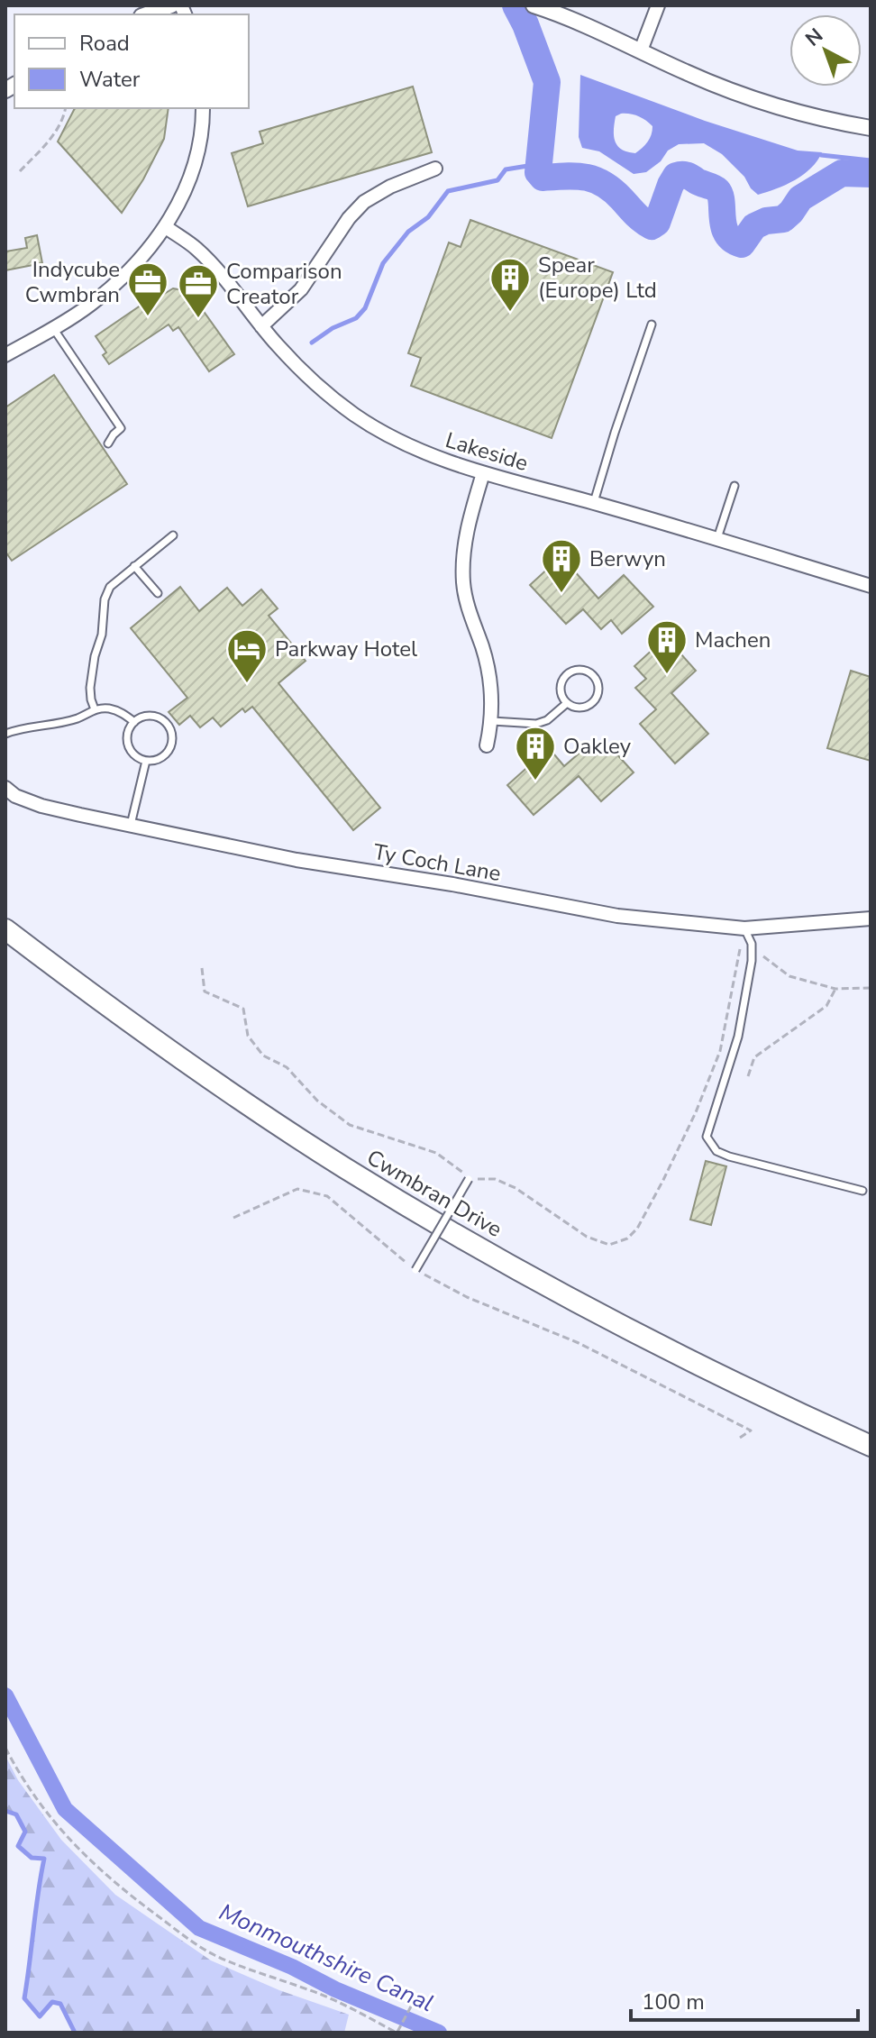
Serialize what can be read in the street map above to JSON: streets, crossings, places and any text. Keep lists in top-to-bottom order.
{
  "streets": {
    "main road": ["Cwmbran Drive"],
    "street": ["Lakeside", "Ty Coch Lane"]
  },
  "water": ["Monmouthshire Canal"],
  "places": {
    "building": [
      "Spear (Europe) Ltd",
      "Berwyn",
      "Machen",
      "Oakley"
    ],
    "office": ["Indycube Cwmbran", "Comparison Creator"],
    "hotel": ["Parkway Hotel"]
  },
  "legend": ["Road", "Water"],
  "scale_bar": "100 m",
  "north": "top left"
}
